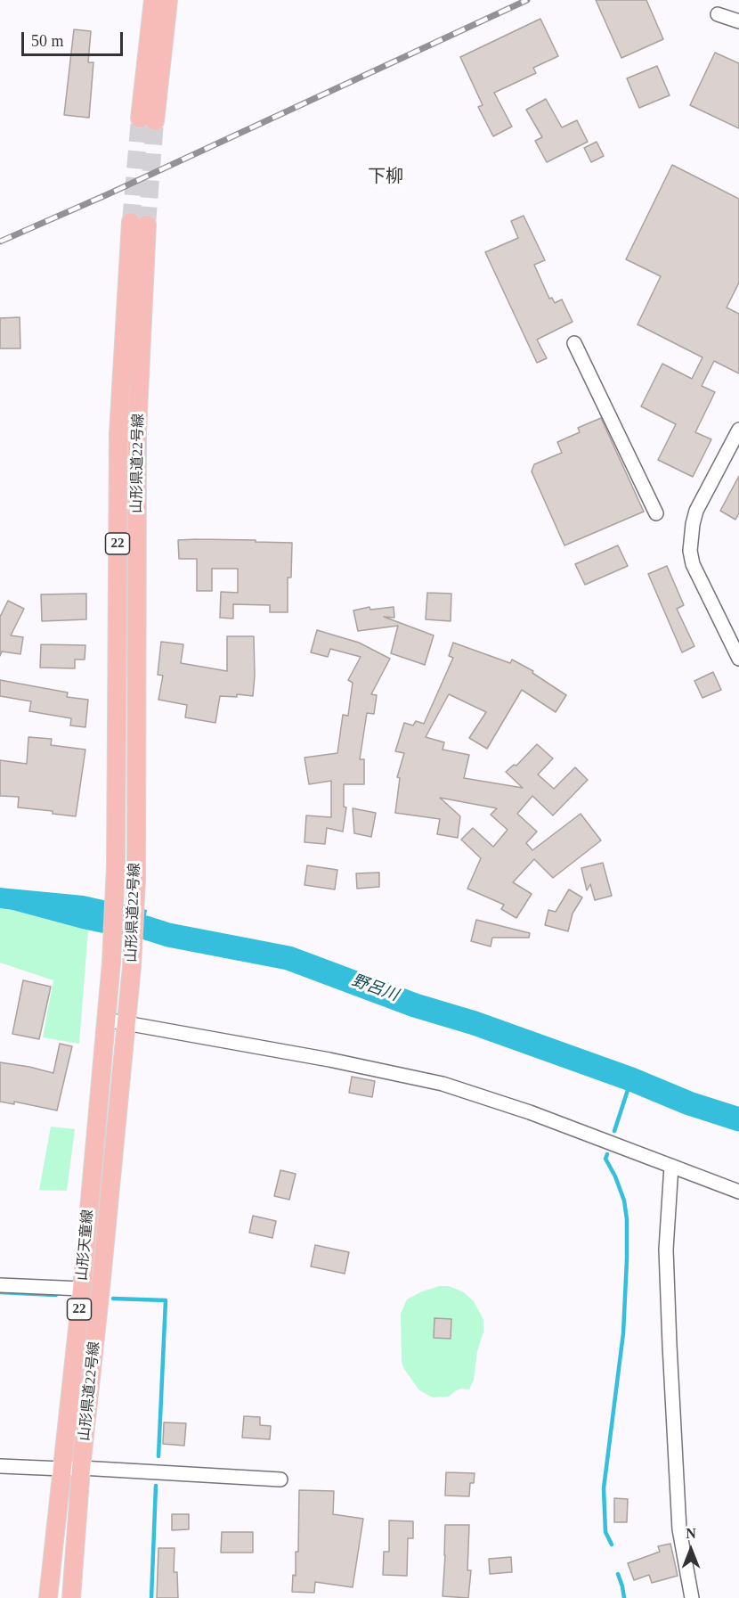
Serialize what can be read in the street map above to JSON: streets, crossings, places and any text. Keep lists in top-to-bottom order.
{
  "streets": {
    "main road": ["山形県道22号線", "22", "山形天童線"]
  },
  "crossings": [
    ["山形県道22号線", "山形天童線"]
  ],
  "districts": ["下柳"],
  "water": ["野呂川"],
  "scale_bar": "50 m",
  "north": "top"
}
